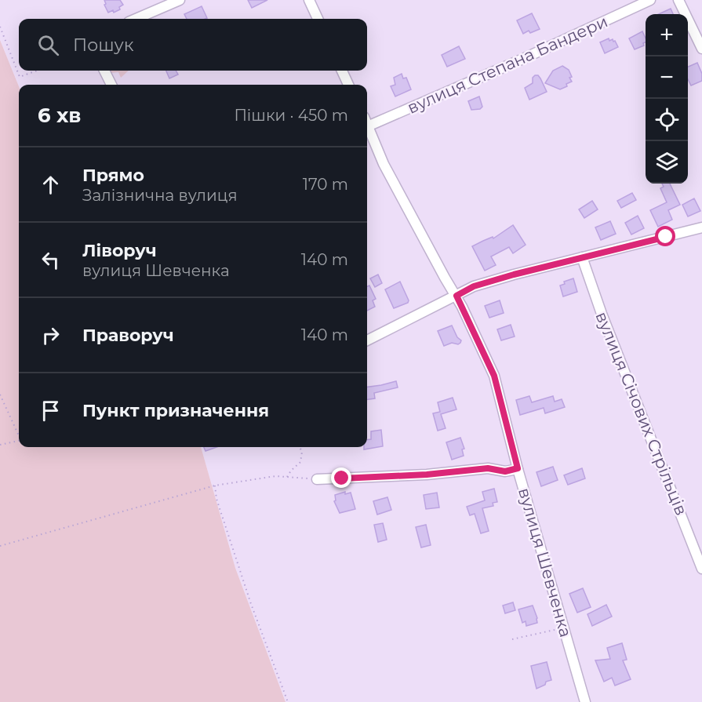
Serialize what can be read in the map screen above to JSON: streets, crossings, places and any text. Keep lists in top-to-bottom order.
{
  "streets": {
    "street": ["вулиця Степана Бандери", "вулиця Січових Стрільців", "вулиця Шевченка"]
  },
  "page": {
    "map_buttons": ["+", "−"],
    "search": "Пошук",
    "heading": ["6 хв", "Пішки · 450 m"],
    "list": [
      ["Прямо", "Залізнична вулиця", "170 m"],
      ["Ліворуч", "вулиця Шевченка", "140 m"],
      ["Праворуч", "140 m"],
      "Пункт призначення"
    ]
  }
}
